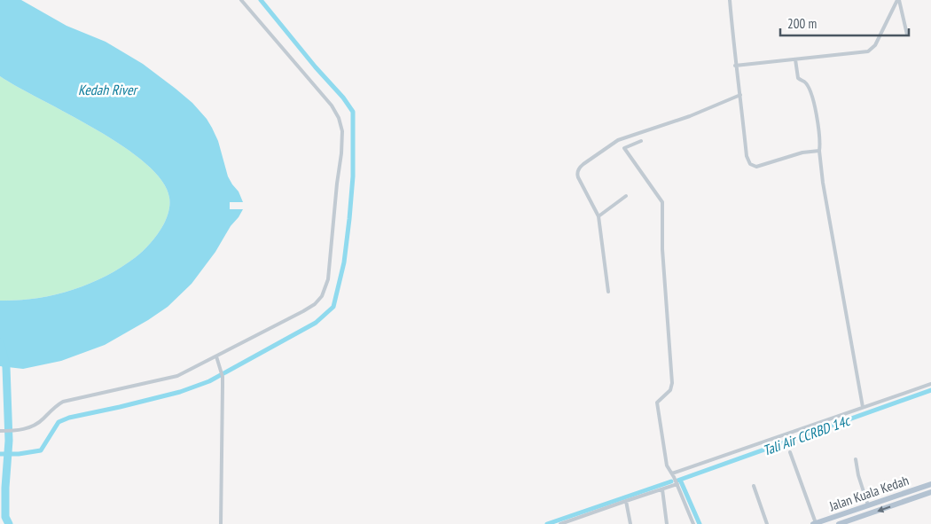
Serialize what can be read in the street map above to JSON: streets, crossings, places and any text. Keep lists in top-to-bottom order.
{
  "streets": {
    "main road": ["Jalan Kuala Kedah"]
  },
  "water": ["Kedah River", "Tali Air CCRBD 14c"],
  "scale_bar": "200 m"
}
